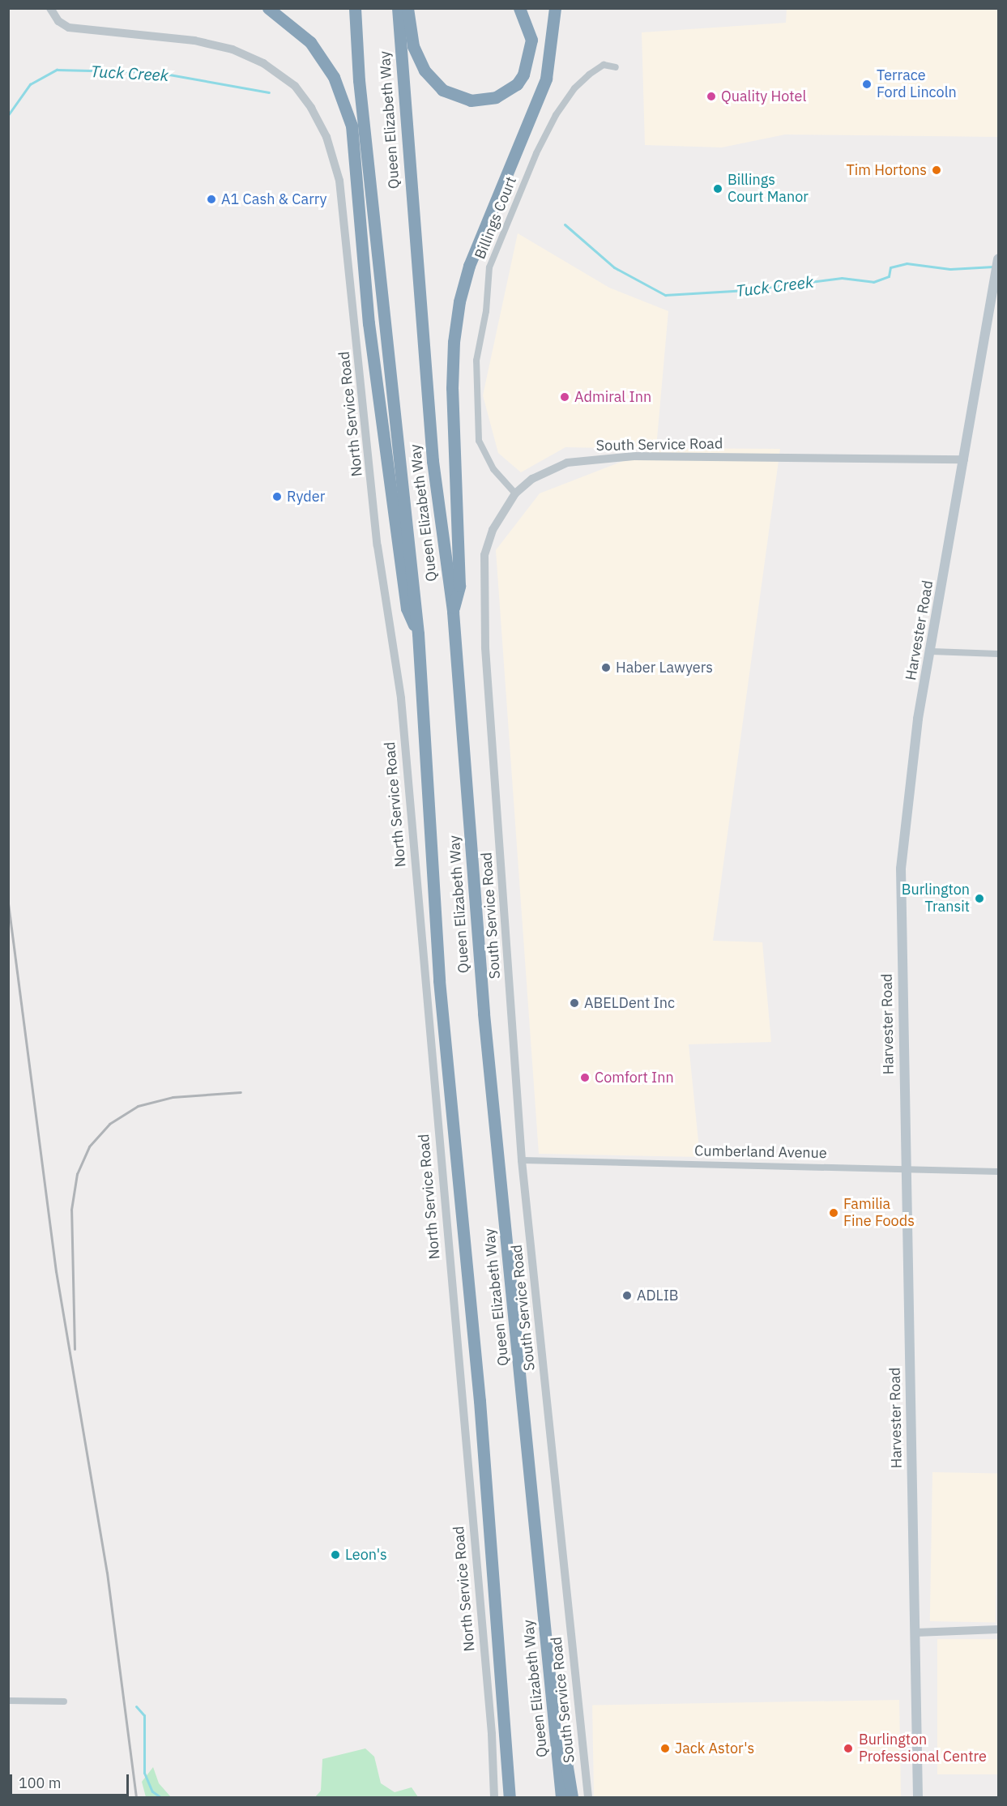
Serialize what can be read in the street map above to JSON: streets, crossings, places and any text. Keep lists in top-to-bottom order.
{
  "streets": {
    "highway": ["Queen Elizabeth Way"],
    "main road": ["Harvester Road"],
    "street": [
      "Billings Court",
      "North Service Road",
      "South Service Road",
      "Cumberland Avenue"
    ]
  },
  "crossings": [
    ["Billings Court", "South Service Road"],
    ["South Service Road", "Harvester Road"],
    ["South Service Road", "Cumberland Avenue"],
    ["Harvester Road", "Cumberland Avenue"]
  ],
  "water": ["Tuck Creek"],
  "places": [
    "Terrace Ford Lincoln",
    "Quality Hotel",
    "Tim Hortons",
    "Billings Court Manor",
    "A1 Cash & Carry",
    "Admiral Inn",
    "Ryder",
    "Haber Lawyers",
    "Burlington Transit",
    "ABELDent Inc",
    "Comfort Inn",
    "Familia Fine Foods",
    "ADLIB",
    "Leon's",
    "Jack Astor's",
    "Burlington Professional Centre"
  ],
  "scale_bar": "100 m"
}
